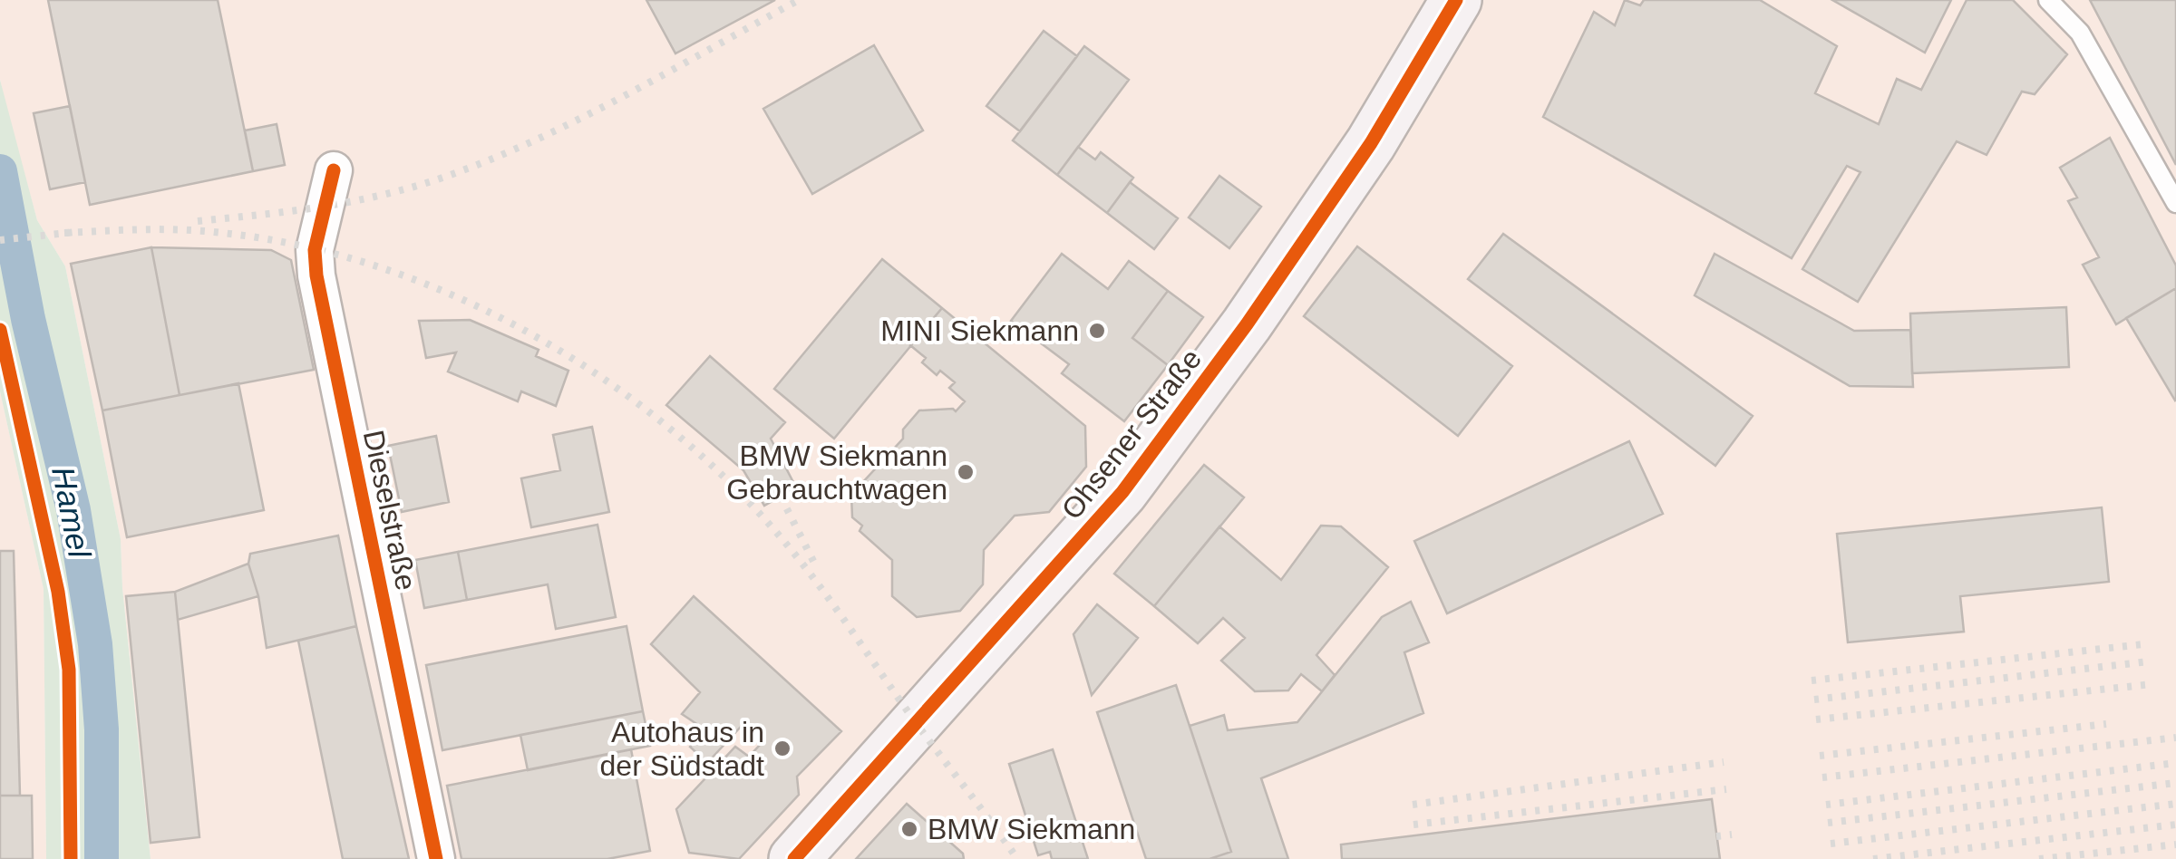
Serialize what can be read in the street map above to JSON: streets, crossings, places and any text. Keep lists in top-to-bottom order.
{
  "streets": {
    "main road": ["Ohsener Straße"],
    "street": ["Dieselstraße"]
  },
  "water": ["Hamel"],
  "places": [
    "MINI Siekmann",
    "BMW Siekmann Gebrauchtwagen",
    "Autohaus in der Südstadt",
    "BMW Siekmann"
  ]
}
